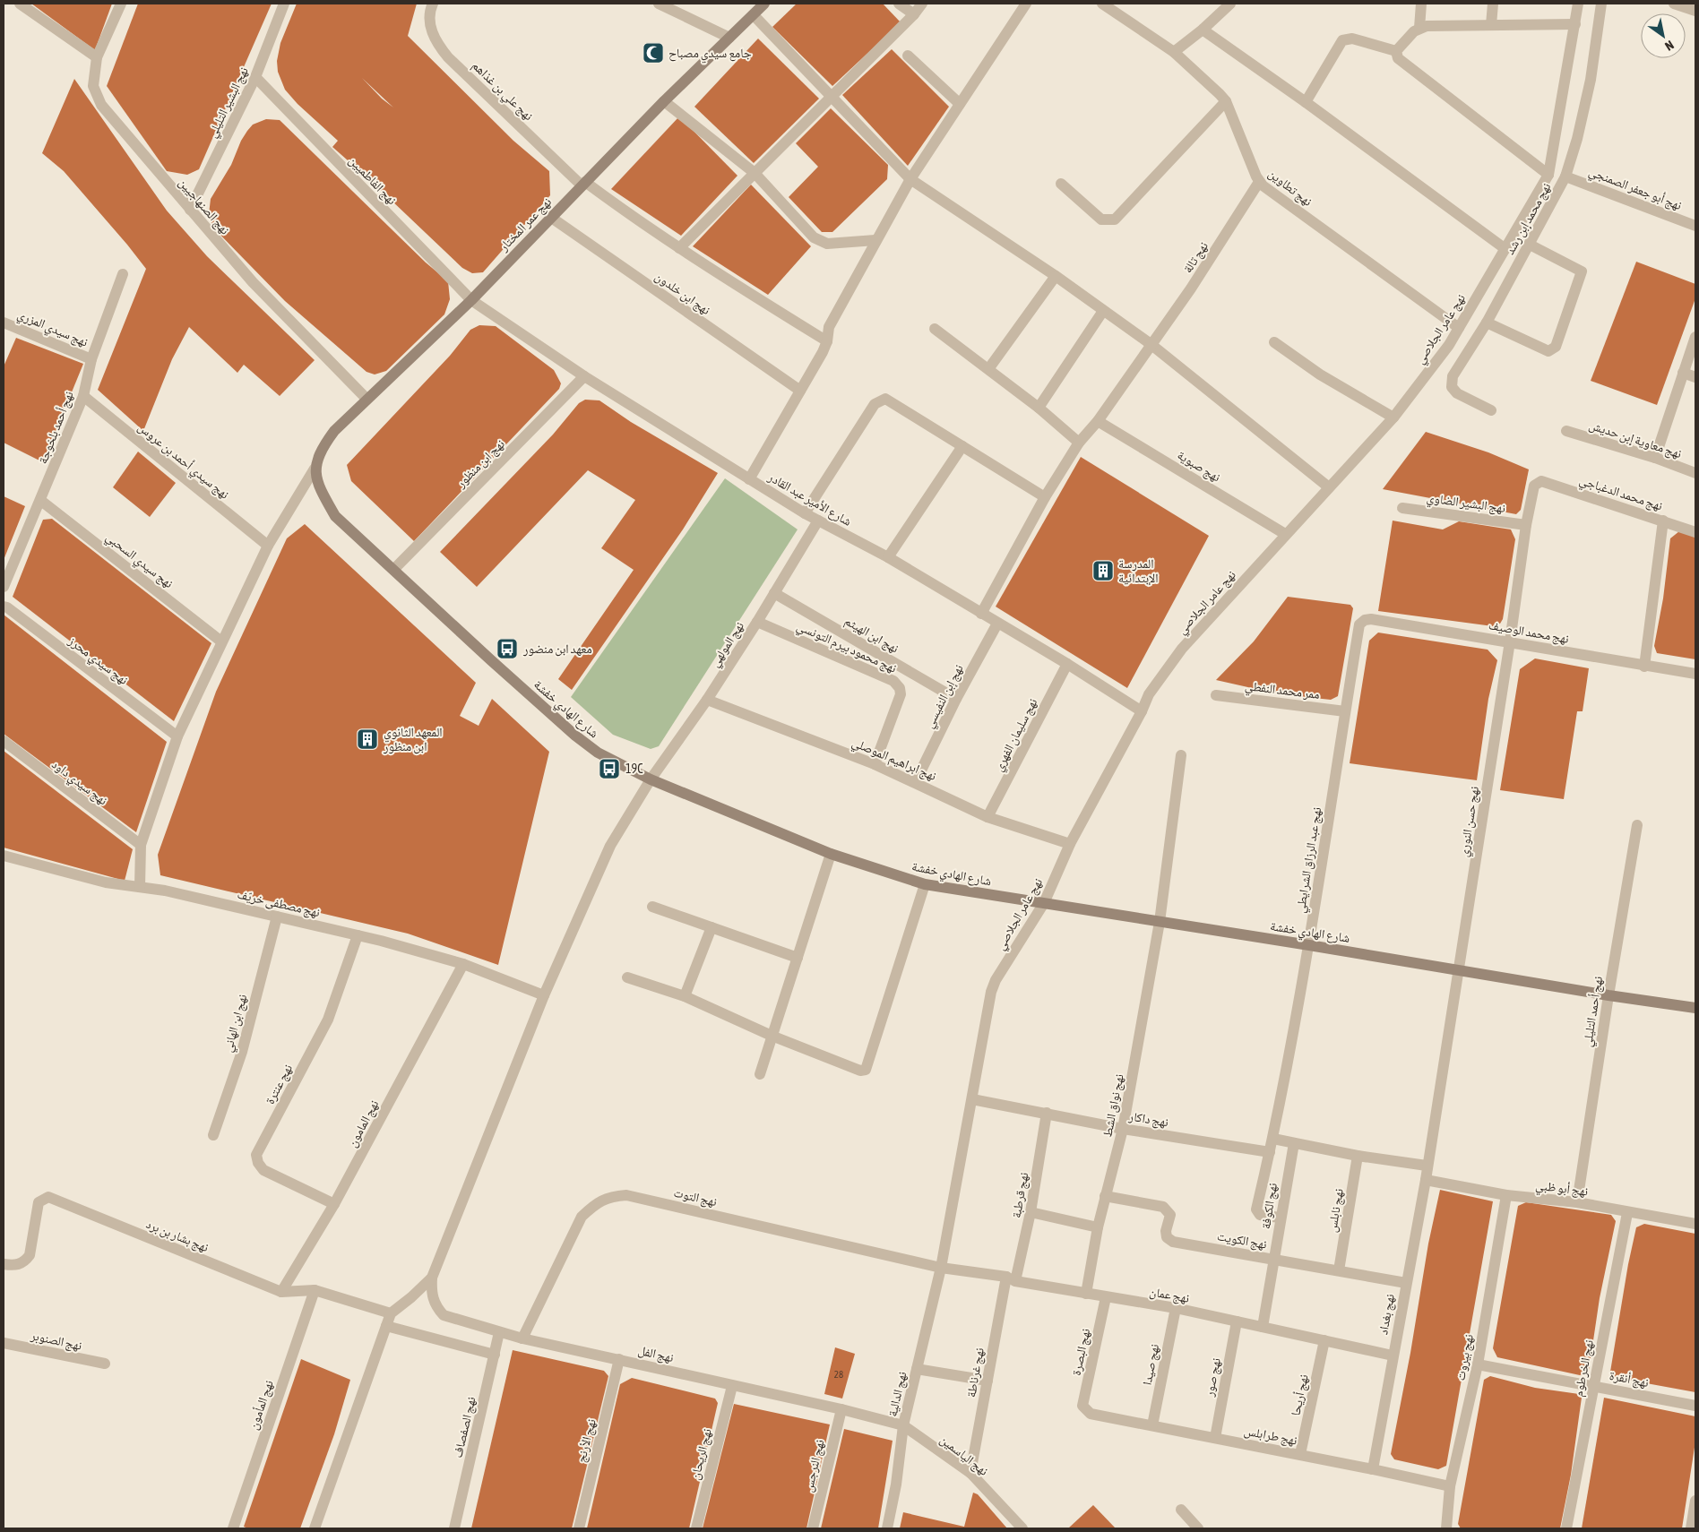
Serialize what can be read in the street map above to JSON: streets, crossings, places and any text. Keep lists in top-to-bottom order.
{
  "streets": {
    "street": [
      "نهج علي بن غذاهم",
      "نهج البشير التليلي",
      "نهج الفاطميين",
      "نهج تطاوين",
      "نهج أبو جعفر الصمنجي",
      "نهج الصنهاجيين",
      "نهج محمد إبن رشد",
      "نهج عمر المختار",
      "نهج تالة",
      "نهج ابن خلدون",
      "نهج سيدي المزري",
      "نهج عامر الجلاصي",
      "نهج أحمد بلخوجة",
      "نهج معاوية إبن حديش",
      "نهج سيدي أحمد بن عروس",
      "نهج ابن منظور",
      "نهج صبوية",
      "نهج محمد الدغباجي",
      "شارع الأمير عبد القادر",
      "نهج البشير الضاوي",
      "نهج سيدي السحبي",
      "نهج محمد الوصيف",
      "نهج ابن الهيثم",
      "نهج المولهي",
      "نهج محمود بيرم التونسي",
      "نهج سيدي محرز",
      "ممر محمد النفطي",
      "نهج إبن النفيسي",
      "شارع الهادي خفشة",
      "نهج سليمان الفهري",
      "نهج ابراهيم الموصلي",
      "نهج سيدي داود",
      "نهج حسن النوري",
      "نهج عبد الرزاق الشرايطي",
      "نهج مصطفى خريّف",
      "نهج أحمد التليلي",
      "نهج ابن الهاني",
      "نهج عنترة",
      "نهج نواق الشط",
      "نهج داكار",
      "نهج المامون",
      "نهج أبو ظبي",
      "نهج قرطبة",
      "نهج التوت",
      "نهج الكوفة",
      "نهج نابلس",
      "نهج بشار بن برد",
      "نهج الكويت",
      "نهج عمان",
      "نهج بغداد",
      "نهج الصنوبر",
      "نهج البصرة",
      "نهج الفل",
      "نهج بيروت",
      "نهج صيدا",
      "نهج الخرطوم",
      "نهج غرناطة",
      "نهج صور",
      "نهج أنقرة",
      "نهج الدالية",
      "نهج أريحا",
      "نهج المأمون",
      "نهج الصفصاف",
      "نهج طرابلس",
      "نهج الأرنج",
      "نهج الريحان",
      "نهج الياسمين",
      "نهج النرجس"
    ]
  },
  "crossings": [
    ["نهج علي بن غذاهم", "نهج عمر المختار"],
    ["نهج البشير التليلي", "نهج الفاطميين"],
    ["نهج البشير التليلي", "نهج الصنهاجيين"],
    ["نهج الفاطميين", "نهج عمر المختار"],
    ["نهج الفاطميين", "شارع الأمير عبد القادر"],
    ["نهج تطاوين", "نهج تالة"],
    ["نهج تطاوين", "نهج عامر الجلاصي"],
    ["نهج أبو جعفر الصمنجي", "نهج محمد إبن رشد"],
    ["نهج الصنهاجيين", "نهج عمر المختار"],
    ["نهج عمر المختار", "نهج ابن خلدون"],
    ["نهج عمر المختار", "شارع الأمير عبد القادر"],
    ["نهج عمر المختار", "شارع الهادي خفشة"],
    ["نهج تالة", "نهج صبوية"],
    ["نهج تالة", "شارع الأمير عبد القادر"],
    ["نهج سيدي المزري", "نهج أحمد بلخوجة"],
    ["نهج عامر الجلاصي", "نهج صبوية"],
    ["نهج عامر الجلاصي", "شارع الأمير عبد القادر"],
    ["نهج عامر الجلاصي", "شارع الهادي خفشة"],
    ["نهج عامر الجلاصي", "نهج ابراهيم الموصلي"],
    ["نهج عامر الجلاصي", "نهج داكار"],
    ["نهج عامر الجلاصي", "نهج التوت"],
    ["نهج عامر الجلاصي", "نهج عمان"],
    ["نهج عامر الجلاصي", "نهج الدالية"],
    ["نهج أحمد بلخوجة", "نهج سيدي أحمد بن عروس"],
    ["نهج أحمد بلخوجة", "نهج سيدي السحبي"],
    ["نهج ابن منظور", "شارع الأمير عبد القادر"],
    ["نهج ابن منظور", "شارع الهادي خفشة"],
    ["نهج محمد الدغباجي", "نهج حسن النوري"],
    ["شارع الأمير عبد القادر", "نهج المولهي"],
    ["شارع الأمير عبد القادر", "نهج إبن النفيسي"],
    ["شارع الأمير عبد القادر", "نهج سليمان الفهري"],
    ["نهج البشير الضاوي", "نهج حسن النوري"],
    ["نهج محمد الوصيف", "نهج حسن النوري"],
    ["نهج محمد الوصيف", "نهج عبد الرزاق الشرايطي"],
    ["نهج ابن الهيثم", "نهج المولهي"],
    ["نهج ابن الهيثم", "نهج إبن النفيسي"],
    ["نهج المولهي", "نهج محمود بيرم التونسي"],
    ["نهج المولهي", "شارع الهادي خفشة"],
    ["نهج المولهي", "نهج ابراهيم الموصلي"],
    ["نهج المولهي", "نهج مصطفى خريّف"],
    ["نهج المولهي", "نهج الفل"],
    ["نهج محمود بيرم التونسي", "نهج ابراهيم الموصلي"],
    ["ممر محمد النفطي", "نهج عبد الرزاق الشرايطي"],
    ["نهج إبن النفيسي", "نهج ابراهيم الموصلي"],
    ["شارع الهادي خفشة", "نهج حسن النوري"],
    ["شارع الهادي خفشة", "نهج عبد الرزاق الشرايطي"],
    ["شارع الهادي خفشة", "نهج أحمد التليلي"],
    ["شارع الهادي خفشة", "نهج نواق الشط"],
    ["نهج سليمان الفهري", "نهج ابراهيم الموصلي"],
    ["نهج حسن النوري", "نهج بغداد"],
    ["نهج عبد الرزاق الشرايطي", "نهج داكار"],
    ["نهج عبد الرزاق الشرايطي", "نهج الكوفة"],
    ["نهج مصطفى خريّف", "نهج ابن الهاني"],
    ["نهج مصطفى خريّف", "نهج عنترة"],
    ["نهج مصطفى خريّف", "نهج المامون"],
    ["نهج أحمد التليلي", "نهج أبو ظبي"],
    ["نهج عنترة", "نهج المامون"],
    ["نهج نواق الشط", "نهج داكار"],
    ["نهج نواق الشط", "نهج الكويت"],
    ["نهج نواق الشط", "نهج عمان"],
    ["نهج داكار", "نهج قرطبة"],
    ["نهج المامون", "نهج بشار بن برد"],
    ["نهج أبو ظبي", "نهج بغداد"],
    ["نهج أبو ظبي", "نهج بيروت"],
    ["نهج أبو ظبي", "نهج الخرطوم"],
    ["نهج قرطبة", "نهج عمان"],
    ["نهج قرطبة", "نهج غرناطة"],
    ["نهج التوت", "نهج عمان"],
    ["نهج التوت", "نهج الفل"],
    ["نهج التوت", "نهج الدالية"],
    ["نهج الكوفة", "نهج الكويت"],
    ["نهج الكوفة", "نهج عمان"],
    ["نهج نابلس", "نهج الكويت"],
    ["نهج بشار بن برد", "نهج المأمون"],
    ["نهج الكويت", "نهج بغداد"],
    ["نهج عمان", "نهج بغداد"],
    ["نهج عمان", "نهج البصرة"],
    ["نهج عمان", "نهج صيدا"],
    ["نهج عمان", "نهج غرناطة"],
    ["نهج عمان", "نهج صور"],
    ["نهج عمان", "نهج الدالية"],
    ["نهج عمان", "نهج أريحا"],
    ["نهج بغداد", "نهج طرابلس"],
    ["نهج البصرة", "نهج طرابلس"],
    ["نهج الفل", "نهج الدالية"],
    ["نهج الفل", "نهج الصفصاف"],
    ["نهج الفل", "نهج الأرنج"],
    ["نهج الفل", "نهج الريحان"],
    ["نهج الفل", "نهج الياسمين"],
    ["نهج الفل", "نهج النرجس"],
    ["نهج بيروت", "نهج أنقرة"],
    ["نهج بيروت", "نهج طرابلس"],
    ["نهج صيدا", "نهج طرابلس"],
    ["نهج الخرطوم", "نهج أنقرة"],
    ["نهج غرناطة", "نهج الياسمين"],
    ["نهج صور", "نهج طرابلس"],
    ["نهج الدالية", "نهج الياسمين"],
    ["نهج أريحا", "نهج طرابلس"]
  ],
  "places": {
    "mosque": ["جامع سيدي مصباح"],
    "building": ["المدرسة الإبتدائية", "المعهد الثانوي ابن منظور"],
    "bus stop": ["معهد ابن منضور", "19C"]
  },
  "house_numbers": ["28"],
  "north": "bottom right"
}
